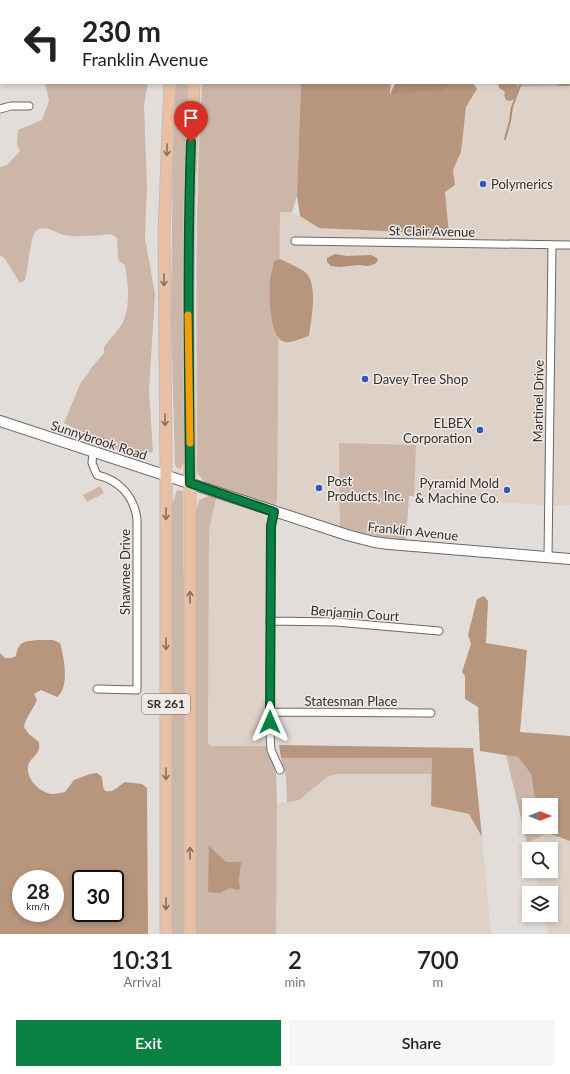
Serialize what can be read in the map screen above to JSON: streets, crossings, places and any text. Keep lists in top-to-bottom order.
{
  "streets": {
    "main road": ["SR 261"],
    "street": [
      "St Clair Avenue",
      "Martinel Drive",
      "Sunnybrook Road",
      "Franklin Avenue",
      "Shawnee Drive",
      "Benjamin Court",
      "Statesman Place"
    ]
  },
  "crossings": [
    ["St Clair Avenue", "Martinel Drive"],
    ["Martinel Drive", "Franklin Avenue"],
    ["Sunnybrook Road", "Franklin Avenue"],
    ["Sunnybrook Road", "Shawnee Drive"],
    ["Sunnybrook Road", "SR 261"],
    ["Franklin Avenue", "SR 261"]
  ],
  "places": [
    "Polymerics",
    "Davey Tree Shop",
    "ELBEX Corporation",
    "Post Products, Inc.",
    "Pyramid Mold & Machine Co."
  ],
  "north": "right",
  "page": {
    "turn": ["230 m", "Franklin Avenue"],
    "speed": "28 km/h",
    "limit": "30",
    "eta": [
      "10:31",
      "Arrival",
      "2",
      "min",
      "700",
      "m"
    ],
    "buttons": ["Exit", "Share"]
  }
}
